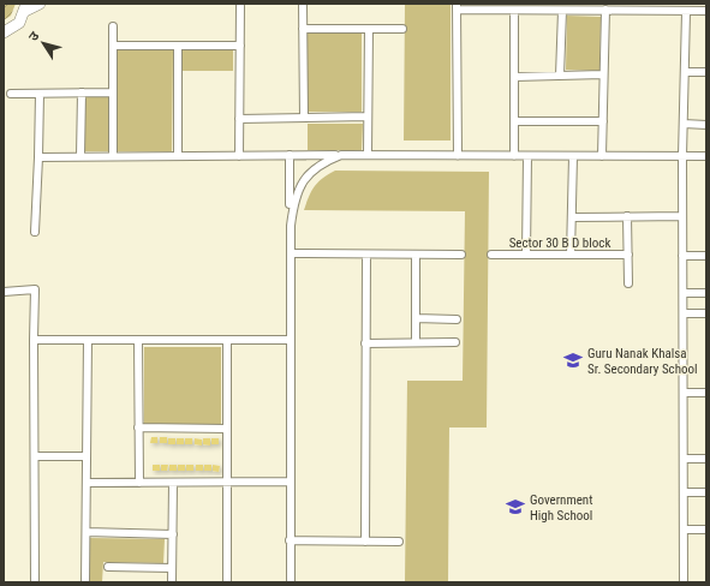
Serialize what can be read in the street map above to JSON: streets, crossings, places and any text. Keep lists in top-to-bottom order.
{
  "streets": {
    "street": ["Sector 30 B D block"]
  },
  "places": {
    "school or university": ["Guru Nanak Khalsa Sr. Secondary School", "Government High School"]
  },
  "north": "top left"
}
